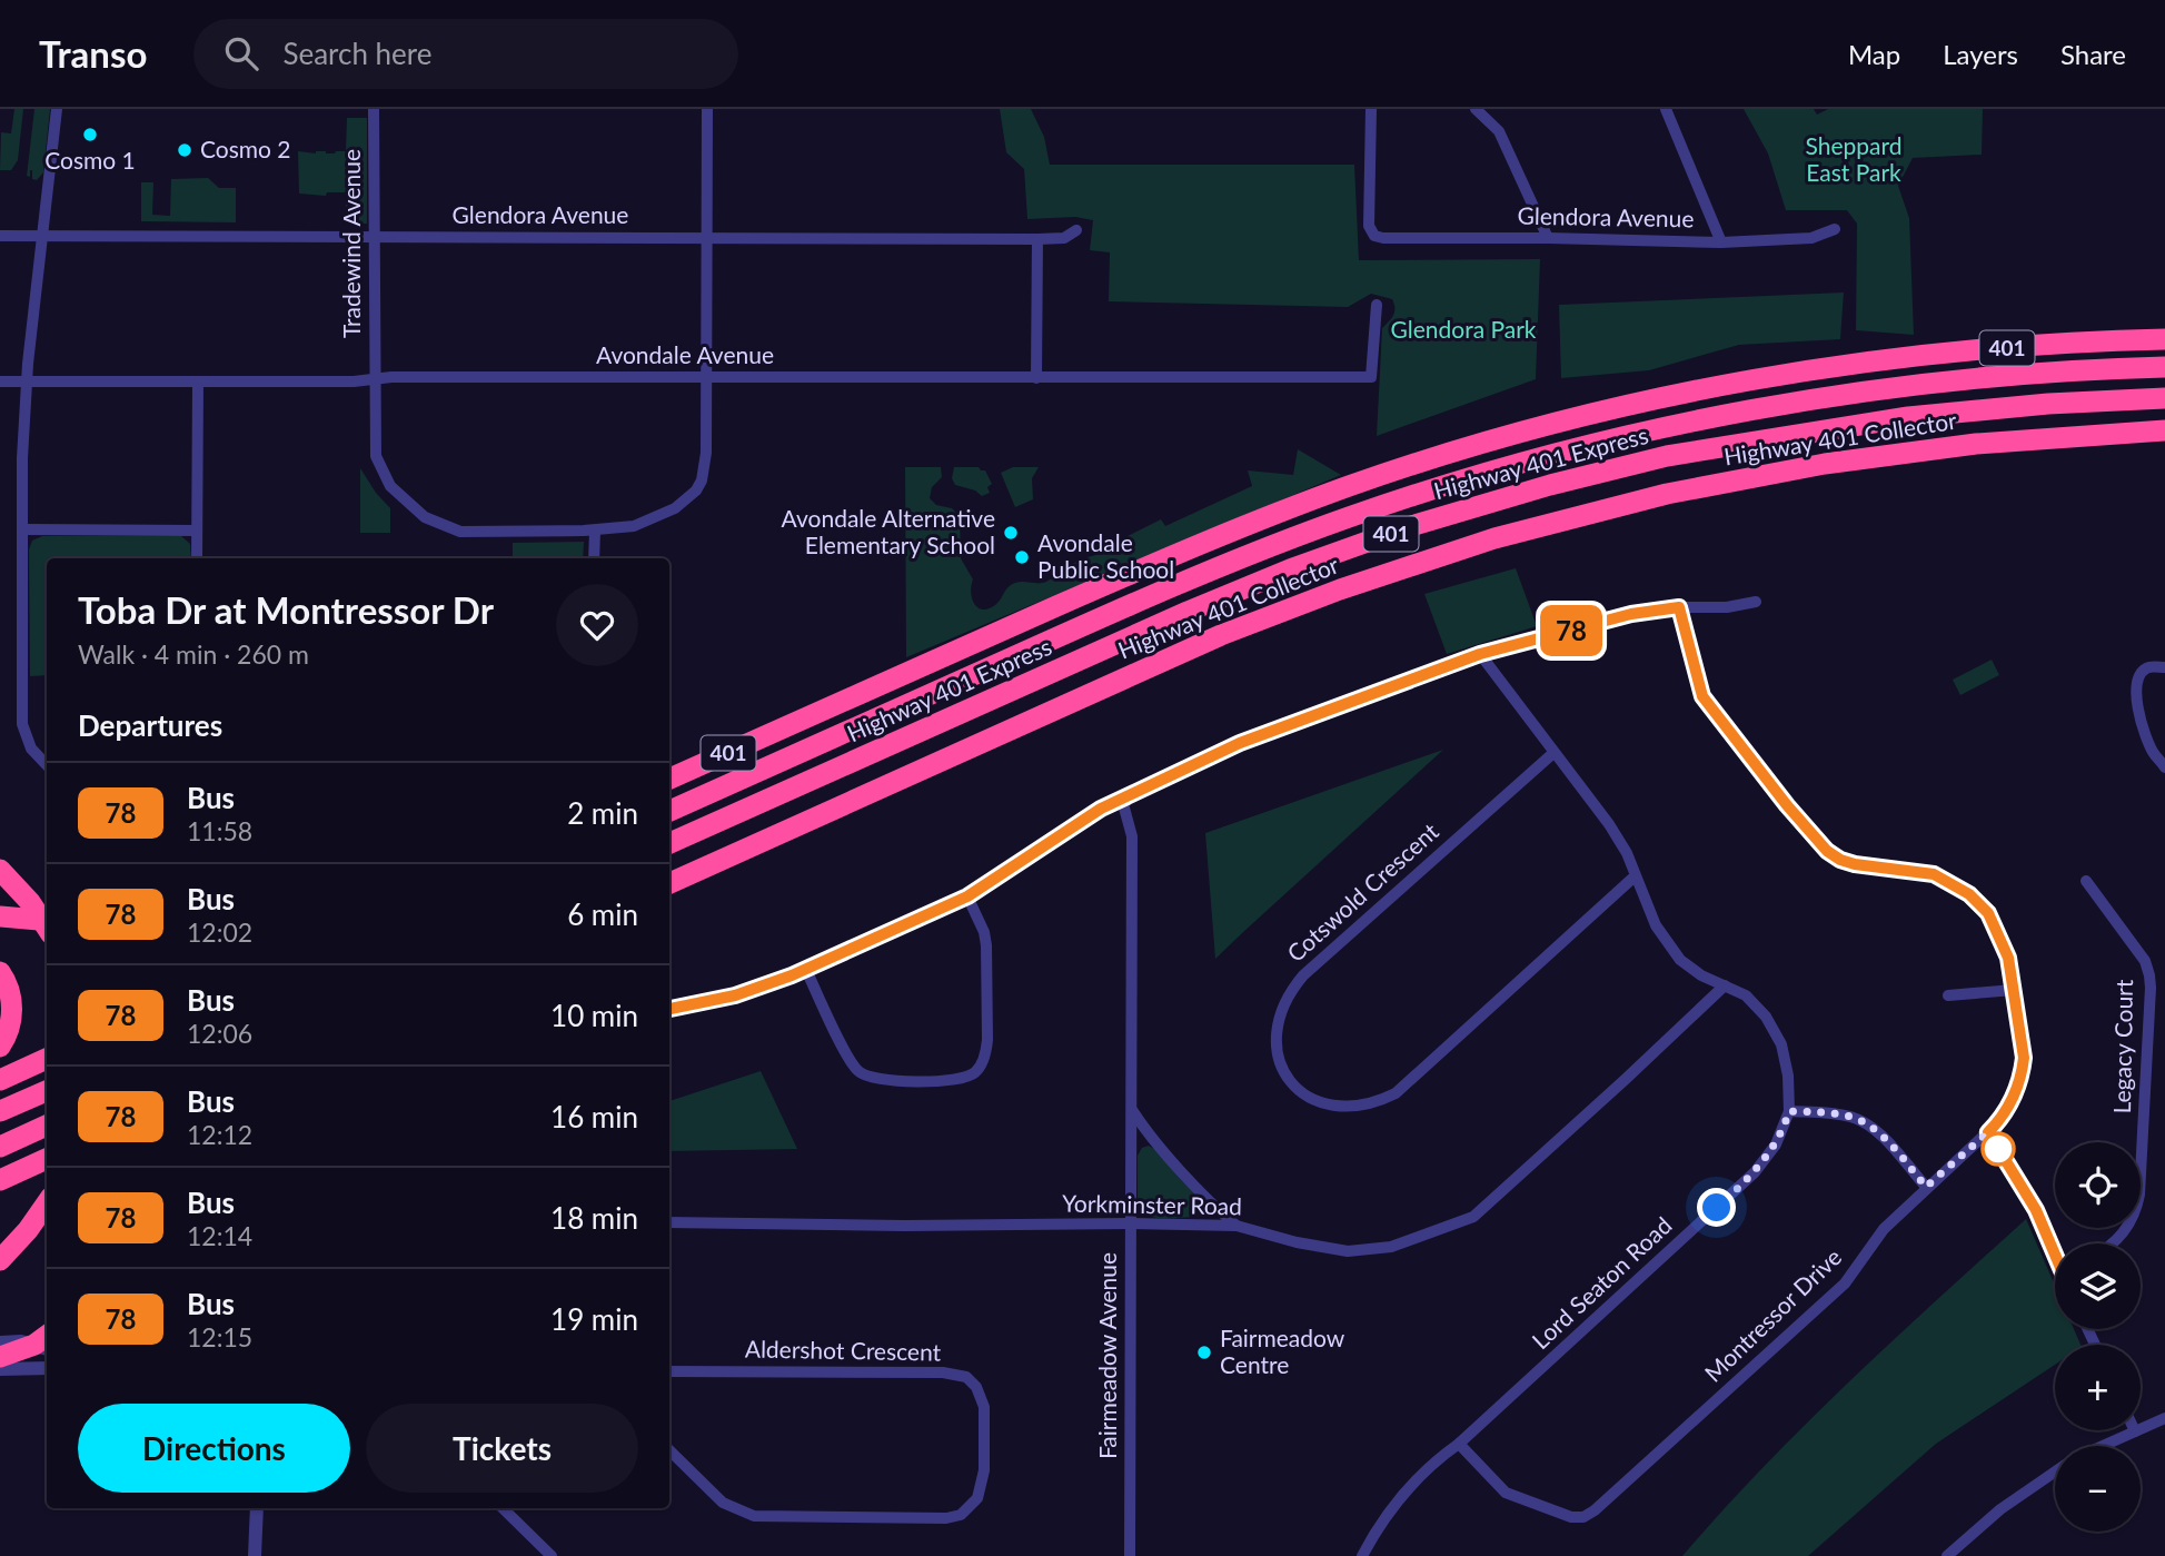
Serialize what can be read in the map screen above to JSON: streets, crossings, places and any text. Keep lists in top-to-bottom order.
{
  "streets": {
    "highway": ["401", "Highway 401 Collector", "Highway 401 Express"],
    "street": [
      "Glendora Avenue",
      "Tradewind Avenue",
      "Avondale Avenue",
      "Cotswold Crescent",
      "Legacy Court",
      "Yorkminster Road",
      "Lord Seaton Road",
      "Montressor Drive",
      "Aldershot Crescent",
      "Fairmeadow Avenue"
    ]
  },
  "crossings": [
    ["Glendora Avenue", "Tradewind Avenue"],
    ["Tradewind Avenue", "Avondale Avenue"],
    ["Cotswold Crescent", "Lord Seaton Road"],
    ["Yorkminster Road", "Lord Seaton Road"],
    ["Yorkminster Road", "Fairmeadow Avenue"],
    ["Lord Seaton Road", "Montressor Drive"]
  ],
  "parks": ["Sheppard East Park", "Glendora Park"],
  "places": [
    "Cosmo 1",
    "Cosmo 2",
    "Avondale Alternative Elementary School",
    "Avondale Public School",
    "Fairmeadow Centre"
  ],
  "lines": ["bus line 78"],
  "page": {
    "header": "Transo",
    "search": "Search here",
    "nav": ["Map", "Layers", "Share"],
    "on_map": "78",
    "heading": [
      ["Toba Dr at Montressor Dr", "Walk · 4 min · 260 m"],
      "Departures"
    ],
    "list": [
      {
        "mark": "78",
        "name": "Bus",
        "note": "11:58",
        "value": "2 min"
      },
      {
        "mark": "78",
        "name": "Bus",
        "note": "12:02",
        "value": "6 min"
      },
      {
        "mark": "78",
        "name": "Bus",
        "note": "12:06",
        "value": "10 min"
      },
      {
        "mark": "78",
        "name": "Bus",
        "note": "12:12",
        "value": "16 min"
      },
      {
        "mark": "78",
        "name": "Bus",
        "note": "12:14",
        "value": "18 min"
      },
      {
        "mark": "78",
        "name": "Bus",
        "note": "12:15",
        "value": "19 min"
      }
    ],
    "map_buttons": ["+", "−"],
    "buttons": ["Directions", "Tickets"]
  }
}
